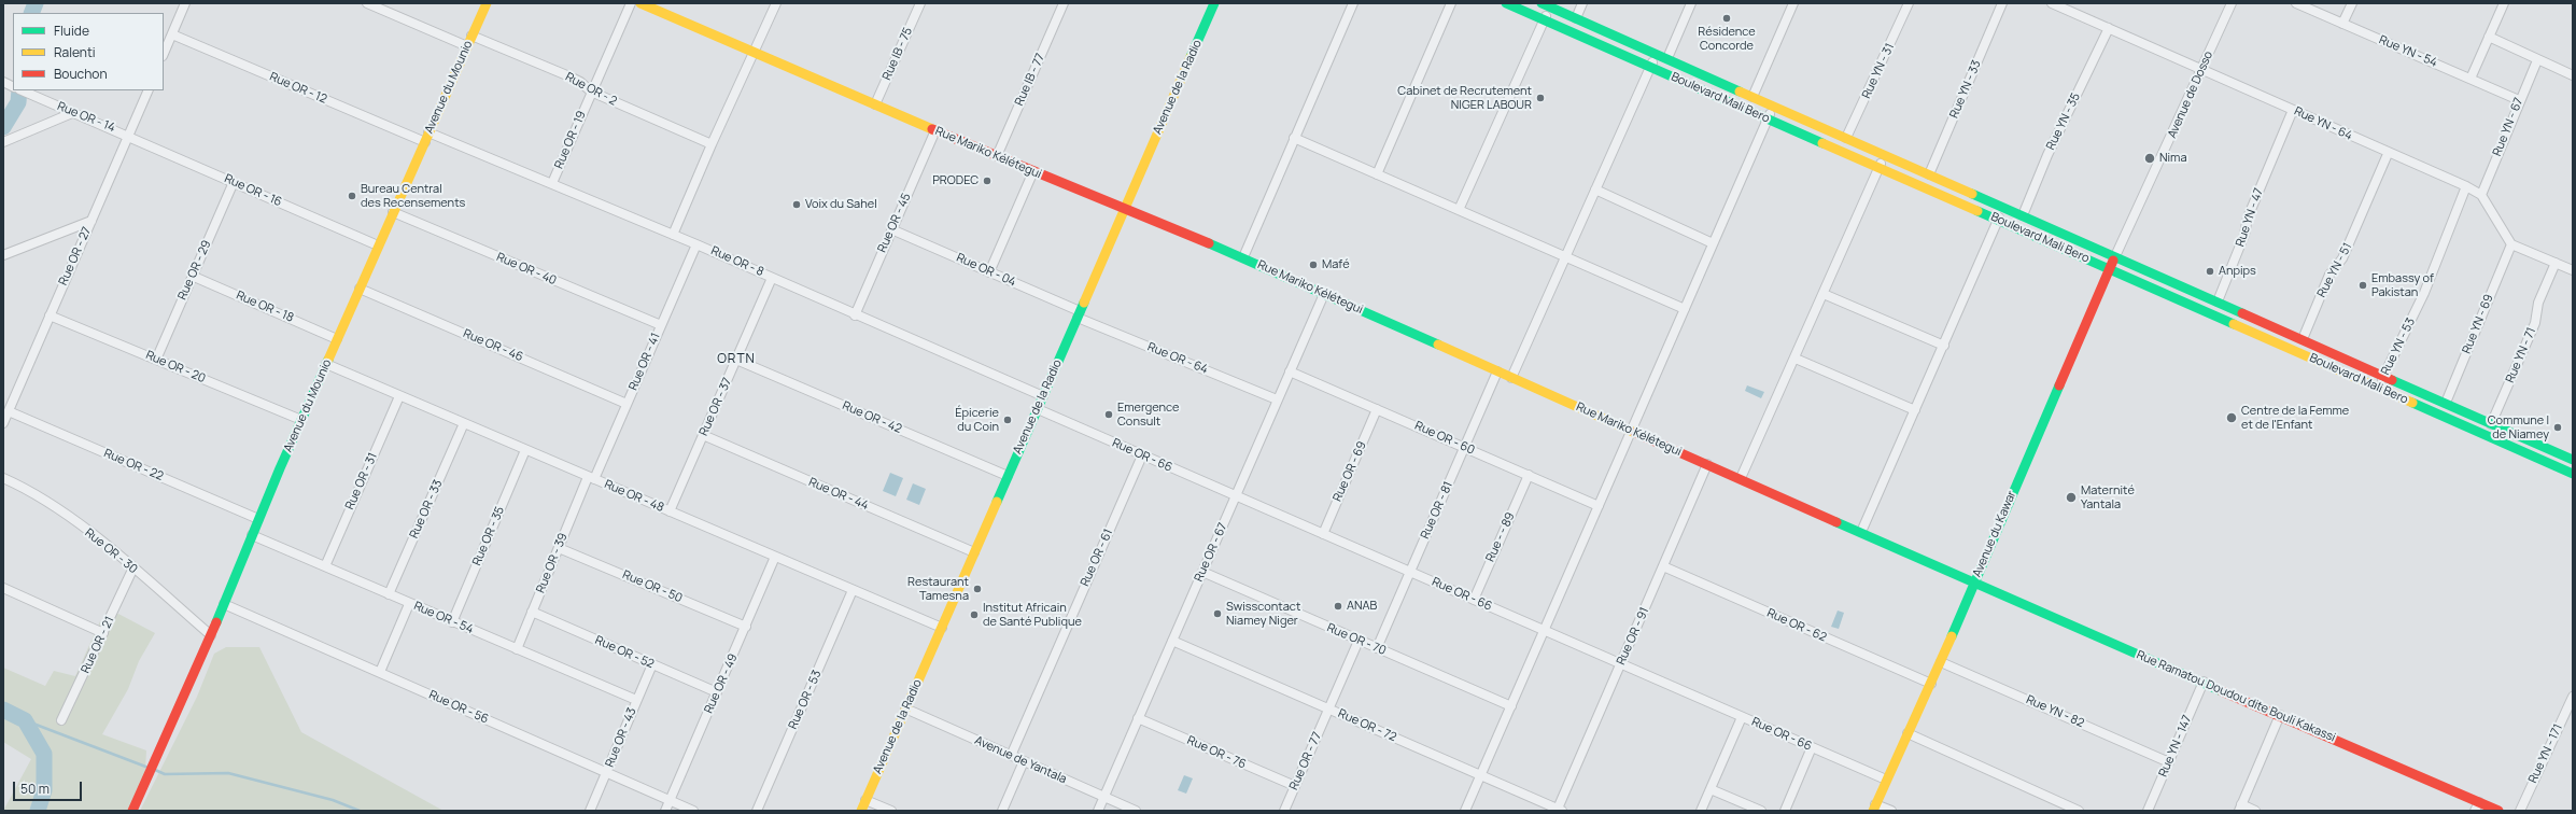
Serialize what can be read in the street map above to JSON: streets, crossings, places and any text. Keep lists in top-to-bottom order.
{
  "streets": {
    "street": [
      "Rue YN - 54",
      "Rue IB - 75",
      "Rue YN - 31",
      "Rue IB - 77",
      "Avenue du Mounio",
      "Avenue de la Radio",
      "Rue OR - 12",
      "Rue OR - 2",
      "Rue YN - 33",
      "Avenue de Dosso",
      "Boulevard Mali Bero",
      "Rue OR - 14",
      "Rue YN - 35",
      "Rue YN - 64",
      "Rue YN - 67",
      "Rue OR - 19",
      "Rue Mariko Kélétegui",
      "Rue OR - 16",
      "Rue YN - 47",
      "Rue OR - 45",
      "Rue OR - 27",
      "Rue OR - 8",
      "Rue OR - 40",
      "Rue OR - 29",
      "Rue OR - 04",
      "Rue YN - 51",
      "Rue OR - 18",
      "Rue YN - 69",
      "Rue OR - 46",
      "Rue YN - 53",
      "Rue YN - 71",
      "Rue OR - 64",
      "Rue OR - 41",
      "Rue OR - 20",
      "Rue OR - 37",
      "Rue OR - 42",
      "Rue OR - 60",
      "Rue OR - 66",
      "Rue OR - 22",
      "Rue OR - 69",
      "Rue OR - 31",
      "Rue OR - 44",
      "Rue OR - 48",
      "Rue OR - 33",
      "Rue OR - 81",
      "Avenue du Kawar",
      "Rue OR - 35",
      "Rue - - 89",
      "Rue OR - 30",
      "Rue OR - 67",
      "Rue OR - 61",
      "Rue OR - 39",
      "Rue OR - 50",
      "Rue OR - 54",
      "Rue OR - 62",
      "Rue OR - 91",
      "Rue OR - 70",
      "Rue OR - 21",
      "Rue OR - 52",
      "Rue OR - 49",
      "Rue Ramatou Doudou dite Bouli Kakassi",
      "Rue OR - 53",
      "Rue OR - 56",
      "Rue YN - 82",
      "Rue OR - 72",
      "Rue OR - 43",
      "Rue YN - 147",
      "Rue OR - 76",
      "Rue YN - 171",
      "Avenue de Yantala",
      "Rue OR - 77"
    ]
  },
  "crossings": [
    ["Rue YN - 54", "Rue YN - 67"],
    ["Rue IB - 75", "Rue Mariko Kélétegui"],
    ["Rue YN - 31", "Boulevard Mali Bero"],
    ["Rue IB - 77", "Rue Mariko Kélétegui"],
    ["Avenue du Mounio", "Rue OR - 12"],
    ["Avenue du Mounio", "Rue OR - 2"],
    ["Avenue du Mounio", "Rue OR - 16"],
    ["Avenue du Mounio", "Rue OR - 8"],
    ["Avenue du Mounio", "Rue OR - 40"],
    ["Avenue du Mounio", "Rue OR - 18"],
    ["Avenue du Mounio", "Rue OR - 46"],
    ["Avenue du Mounio", "Rue OR - 20"],
    ["Avenue du Mounio", "Rue OR - 22"],
    ["Avenue du Mounio", "Rue OR - 48"],
    ["Avenue du Mounio", "Rue OR - 30"],
    ["Avenue du Mounio", "Rue OR - 54"],
    ["Avenue du Mounio", "Rue OR - 56"],
    ["Avenue de la Radio", "Rue Mariko Kélétegui"],
    ["Avenue de la Radio", "Rue OR - 8"],
    ["Avenue de la Radio", "Rue OR - 04"],
    ["Avenue de la Radio", "Rue OR - 64"],
    ["Avenue de la Radio", "Rue OR - 42"],
    ["Avenue de la Radio", "Rue OR - 66"],
    ["Avenue de la Radio", "Rue OR - 44"],
    ["Avenue de la Radio", "Rue OR - 48"],
    ["Avenue de la Radio", "Avenue de Yantala"],
    ["Rue OR - 2", "Rue OR - 19"],
    ["Rue YN - 33", "Boulevard Mali Bero"],
    ["Avenue de Dosso", "Boulevard Mali Bero"],
    ["Avenue de Dosso", "Rue YN - 64"],
    ["Avenue de Dosso", "Avenue du Kawar"],
    ["Boulevard Mali Bero", "Rue YN - 35"],
    ["Boulevard Mali Bero", "Rue YN - 47"],
    ["Boulevard Mali Bero", "Rue YN - 51"],
    ["Boulevard Mali Bero", "Rue YN - 69"],
    ["Boulevard Mali Bero", "Rue YN - 53"],
    ["Boulevard Mali Bero", "Rue YN - 71"],
    ["Boulevard Mali Bero", "Avenue du Kawar"],
    ["Rue OR - 14", "Rue OR - 16"],
    ["Rue OR - 14", "Rue OR - 27"],
    ["Rue YN - 35", "Rue YN - 64"],
    ["Rue YN - 64", "Rue YN - 67"],
    ["Rue YN - 64", "Rue YN - 47"],
    ["Rue YN - 64", "Rue YN - 51"],
    ["Rue YN - 64", "Rue YN - 69"],
    ["Rue YN - 64", "Rue YN - 53"],
    ["Rue OR - 19", "Rue OR - 8"],
    ["Rue Mariko Kélétegui", "Rue OR - 45"],
    ["Rue Mariko Kélétegui", "Rue OR - 81"],
    ["Rue Mariko Kélétegui", "Avenue du Kawar"],
    ["Rue Mariko Kélétegui", "Rue OR - 67"],
    ["Rue Mariko Kélétegui", "Rue OR - 91"],
    ["Rue Mariko Kélétegui", "Rue Ramatou Doudou dite Bouli Kakassi"],
    ["Rue OR - 16", "Rue OR - 27"],
    ["Rue OR - 16", "Rue OR - 29"],
    ["Rue OR - 45", "Rue OR - 8"],
    ["Rue OR - 45", "Rue OR - 04"],
    ["Rue OR - 27", "Rue OR - 20"],
    ["Rue OR - 27", "Rue OR - 22"],
    ["Rue OR - 8", "Rue OR - 41"],
    ["Rue OR - 8", "Rue OR - 37"],
    ["Rue OR - 40", "Rue OR - 41"],
    ["Rue OR - 29", "Rue OR - 18"],
    ["Rue OR - 29", "Rue OR - 20"],
    ["Rue OR - 04", "Rue OR - 64"],
    ["Rue OR - 46", "Rue OR - 41"],
    ["Rue OR - 64", "Rue OR - 67"],
    ["Rue OR - 41", "Rue OR - 48"],
    ["Rue OR - 41", "Rue OR - 39"],
    ["Rue OR - 37", "Rue OR - 42"],
    ["Rue OR - 37", "Rue OR - 44"],
    ["Rue OR - 37", "Rue OR - 48"],
    ["Rue OR - 60", "Rue OR - 69"],
    ["Rue OR - 60", "Rue OR - 81"],
    ["Rue OR - 60", "Rue - - 89"],
    ["Rue OR - 60", "Rue OR - 67"],
    ["Rue OR - 66", "Rue OR - 69"],
    ["Rue OR - 66", "Rue OR - 81"],
    ["Rue OR - 66", "Avenue du Kawar"],
    ["Rue OR - 66", "Rue - - 89"],
    ["Rue OR - 66", "Rue OR - 67"],
    ["Rue OR - 66", "Rue OR - 61"],
    ["Rue OR - 66", "Rue OR - 91"],
    ["Rue OR - 31", "Rue OR - 48"],
    ["Rue OR - 31", "Rue OR - 54"],
    ["Rue OR - 48", "Rue OR - 33"],
    ["Rue OR - 48", "Rue OR - 35"],
    ["Rue OR - 48", "Rue OR - 39"],
    ["Rue OR - 48", "Rue OR - 49"],
    ["Rue OR - 48", "Rue OR - 53"],
    ["Rue OR - 33", "Rue OR - 54"],
    ["Rue OR - 81", "Rue OR - 70"],
    ["Avenue du Kawar", "Rue OR - 62"],
    ["Avenue du Kawar", "Rue Ramatou Doudou dite Bouli Kakassi"],
    ["Avenue du Kawar", "Rue YN - 82"],
    ["Rue OR - 35", "Rue OR - 54"],
    ["Rue OR - 30", "Rue OR - 21"],
    ["Rue OR - 67", "Rue OR - 70"],
    ["Rue OR - 67", "Rue OR - 72"],
    ["Rue OR - 67", "Rue OR - 76"],
    ["Rue OR - 67", "Avenue de Yantala"],
    ["Rue OR - 61", "Avenue de Yantala"],
    ["Rue OR - 39", "Rue OR - 50"],
    ["Rue OR - 39", "Rue OR - 54"],
    ["Rue OR - 39", "Rue OR - 52"],
    ["Rue OR - 50", "Rue OR - 49"],
    ["Rue OR - 54", "Rue OR - 43"],
    ["Rue OR - 62", "Rue OR - 91"],
    ["Rue OR - 91", "Rue OR - 72"],
    ["Rue OR - 70", "Rue OR - 77"],
    ["Rue OR - 52", "Rue OR - 49"],
    ["Rue OR - 52", "Rue OR - 43"],
    ["Rue OR - 49", "Rue OR - 56"],
    ["Rue Ramatou Doudou dite Bouli Kakassi", "Rue YN - 147"],
    ["Rue OR - 56", "Rue OR - 43"],
    ["Rue YN - 82", "Rue YN - 147"],
    ["Rue OR - 72", "Rue OR - 77"],
    ["Rue OR - 76", "Rue OR - 77"]
  ],
  "districts": ["ORTN"],
  "places": [
    "Résidence Concorde",
    "Cabinet de Recrutement NIGER LABOUR",
    "Nima",
    "PRODEC",
    "Bureau Central des Recensements",
    "Voix du Sahel",
    "Mafé",
    "Anpips",
    "Embassy of Pakistan",
    "Emergence Consult",
    "Centre de la Femme et de l'Enfant",
    "Épicerie du Coin",
    "Commune I de Niamey",
    "Maternité Yantala",
    "Restaurant Tamesna",
    "ANAB",
    "Swisscontact Niamey Niger",
    "Institut Africain de Santé Publique"
  ],
  "legend": ["Fluide", "Ralenti", "Bouchon"],
  "scale_bar": "50 m"
}
